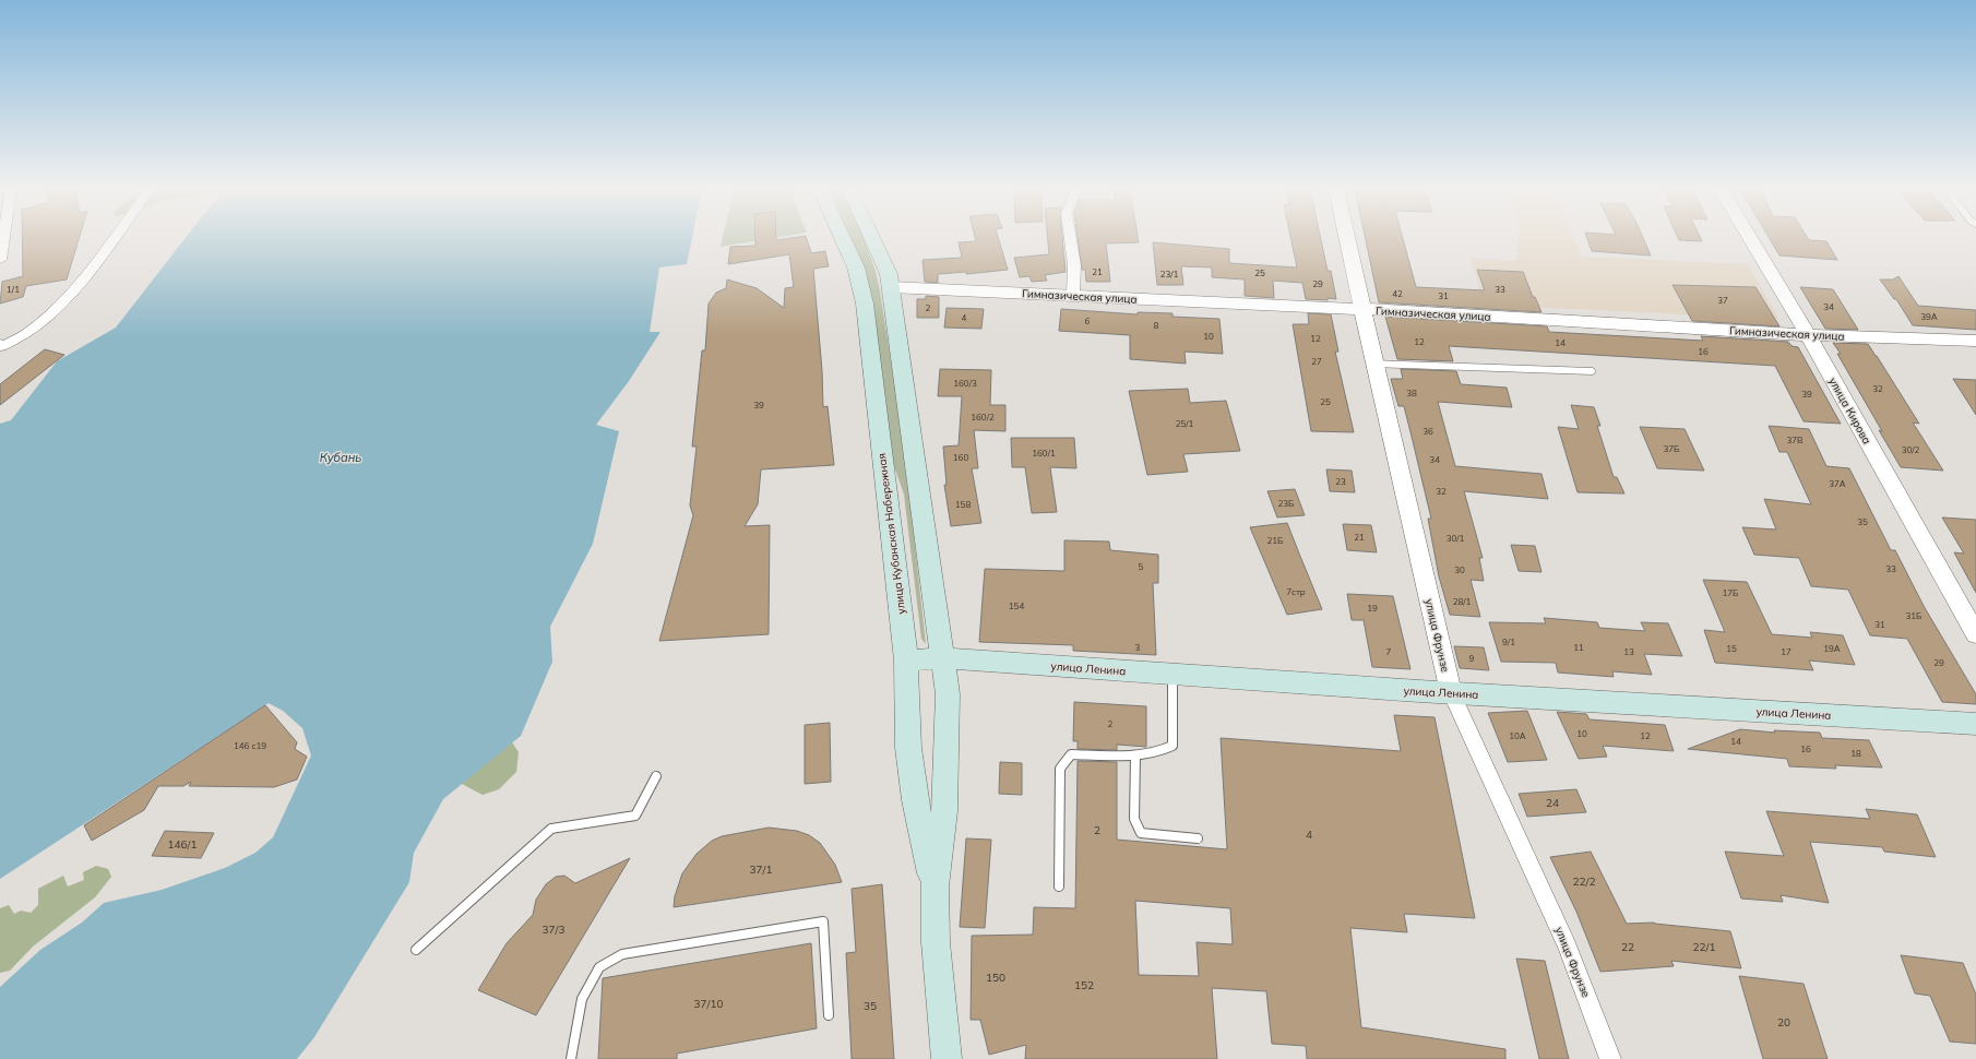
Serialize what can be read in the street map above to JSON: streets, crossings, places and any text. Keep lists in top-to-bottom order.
{
  "streets": {
    "main road": ["улица Кубанская Набережная", "улица Ленина"],
    "street": ["Гимназическая улица", "улица Кирова", "улица Фрунзе"]
  },
  "crossings": [
    ["Гимназическая улица", "улица Кирова"],
    ["Гимназическая улица", "улица Кубанская Набережная"],
    ["Гимназическая улица", "улица Фрунзе"],
    ["улица Кубанская Набережная", "улица Ленина"],
    ["улица Фрунзе", "улица Ленина"]
  ],
  "water": ["Кубань"],
  "house_numbers": [
    "21",
    "25",
    "23/1",
    "29",
    "1/1",
    "33",
    "42",
    "31",
    "37",
    "34",
    "2",
    "39А",
    "4",
    "6",
    "8",
    "10",
    "12",
    "12",
    "14",
    "16",
    "27",
    "160/3",
    "32",
    "38",
    "39",
    "25",
    "39",
    "160/2",
    "25/1",
    "36",
    "37В",
    "37Б",
    "30/2",
    "160/1",
    "160",
    "34",
    "23",
    "37А",
    "32",
    "23Б",
    "158",
    "35",
    "21",
    "30/1",
    "21Б",
    "5",
    "33",
    "30",
    "7стр",
    "17Б",
    "28/1",
    "154",
    "19",
    "31Б",
    "31",
    "9/1",
    "3",
    "11",
    "15",
    "19А",
    "7",
    "13",
    "17",
    "9",
    "29",
    "2",
    "10",
    "10А",
    "12",
    "14",
    "146 с19",
    "16",
    "18",
    "24",
    "2",
    "4",
    "146/1",
    "37/1",
    "22/2",
    "37/3",
    "22",
    "22/1",
    "150",
    "152",
    "37/10",
    "35",
    "20"
  ]
}
